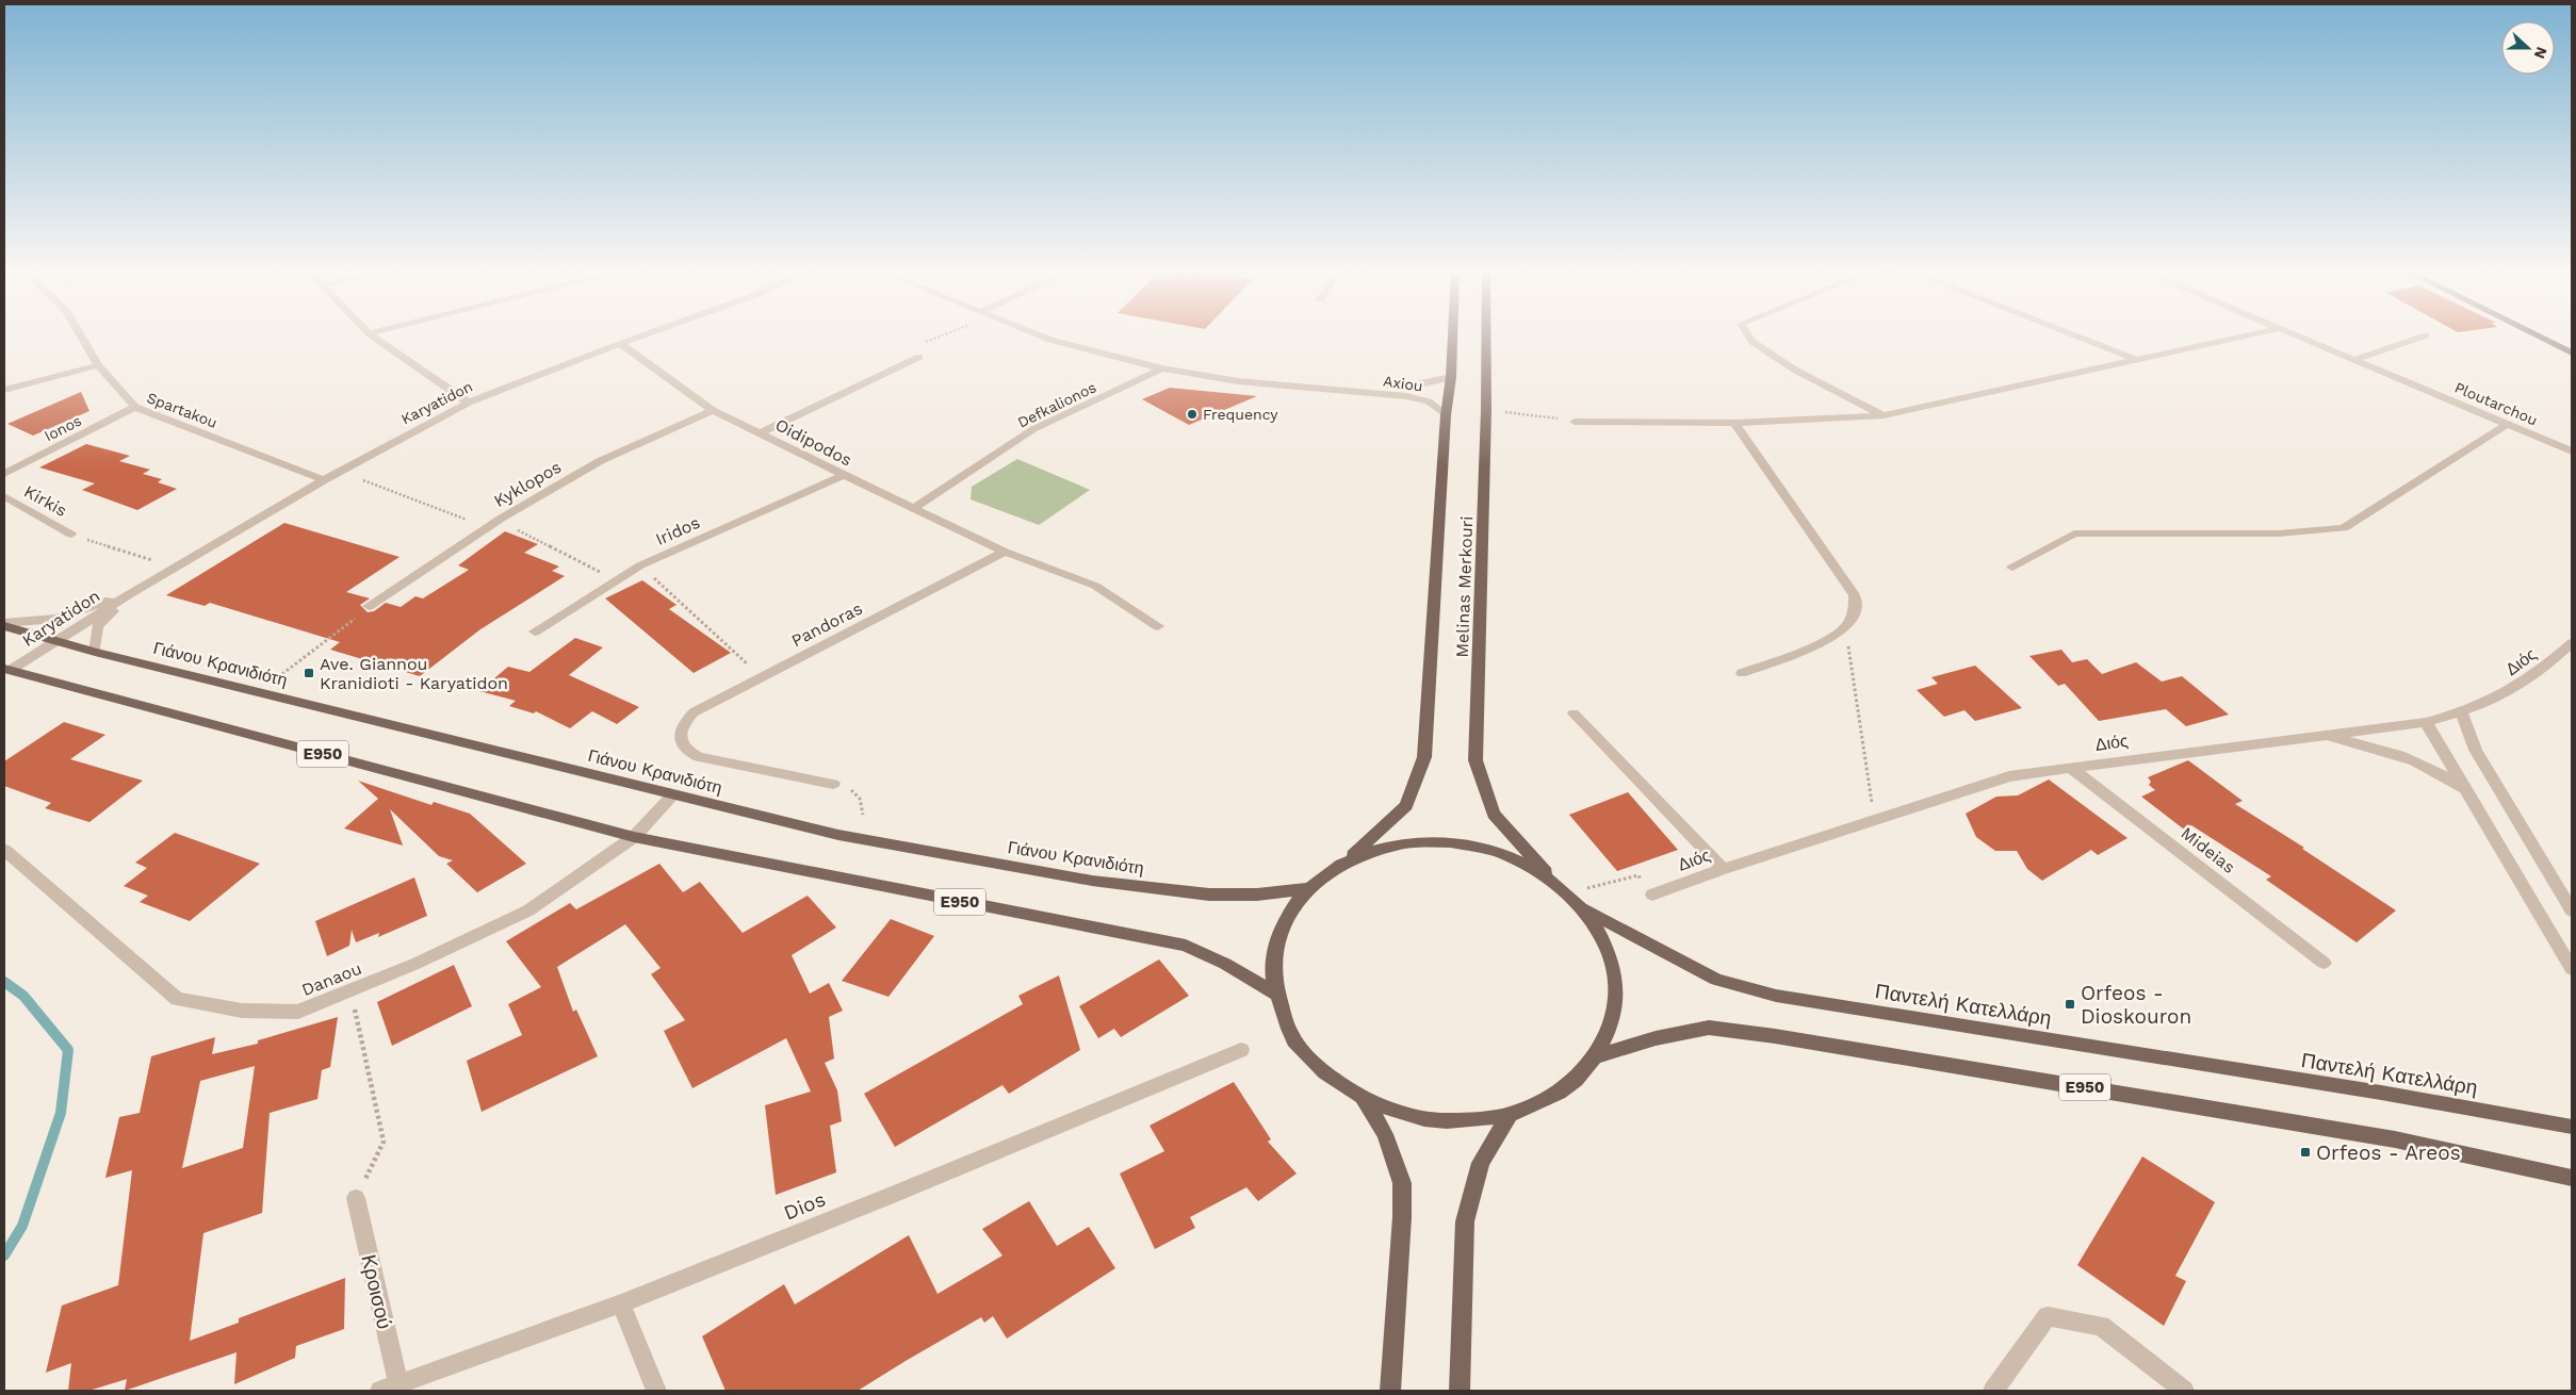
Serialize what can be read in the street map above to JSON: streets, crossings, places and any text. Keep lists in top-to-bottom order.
{
  "streets": {
    "main road": [
      "Melinas Merkouri",
      "Γιάνου Κρανιδιότη",
      "E950",
      "Παντελή Κατελλάρη"
    ],
    "street": [
      "Axiou",
      "Karyatidon",
      "Ploutarchou",
      "Defkalionos",
      "Spartakou",
      "Ionos",
      "Oidipodos",
      "Kyklopos",
      "Kirkis",
      "Iridos",
      "Pandoras",
      "Διός",
      "Mideias",
      "Danaou",
      "Dios",
      "Κροισού"
    ]
  },
  "crossings": [
    ["Axiou", "Defkalionos"],
    ["Axiou", "Melinas Merkouri"],
    ["Karyatidon", "Spartakou"],
    ["Karyatidon", "Oidipodos"],
    ["Karyatidon", "Γιάνου Κρανιδιότη"],
    ["Karyatidon", "E950"],
    ["Defkalionos", "Oidipodos"],
    ["Spartakou", "Ionos"],
    ["Oidipodos", "Kyklopos"],
    ["Oidipodos", "Iridos"],
    ["Oidipodos", "Pandoras"],
    ["Διός", "Mideias"],
    ["Γιάνου Κρανιδιότη", "Danaou"],
    ["E950", "Danaou"],
    ["Dios", "Κροισού"]
  ],
  "places": {
    "other": ["Frequency"],
    "transit": ["Ave. Giannou Kranidioti - Karyatidon", "Orfeos - Dioskouron", "Orfeos - Areos"]
  },
  "north": "right"
}
